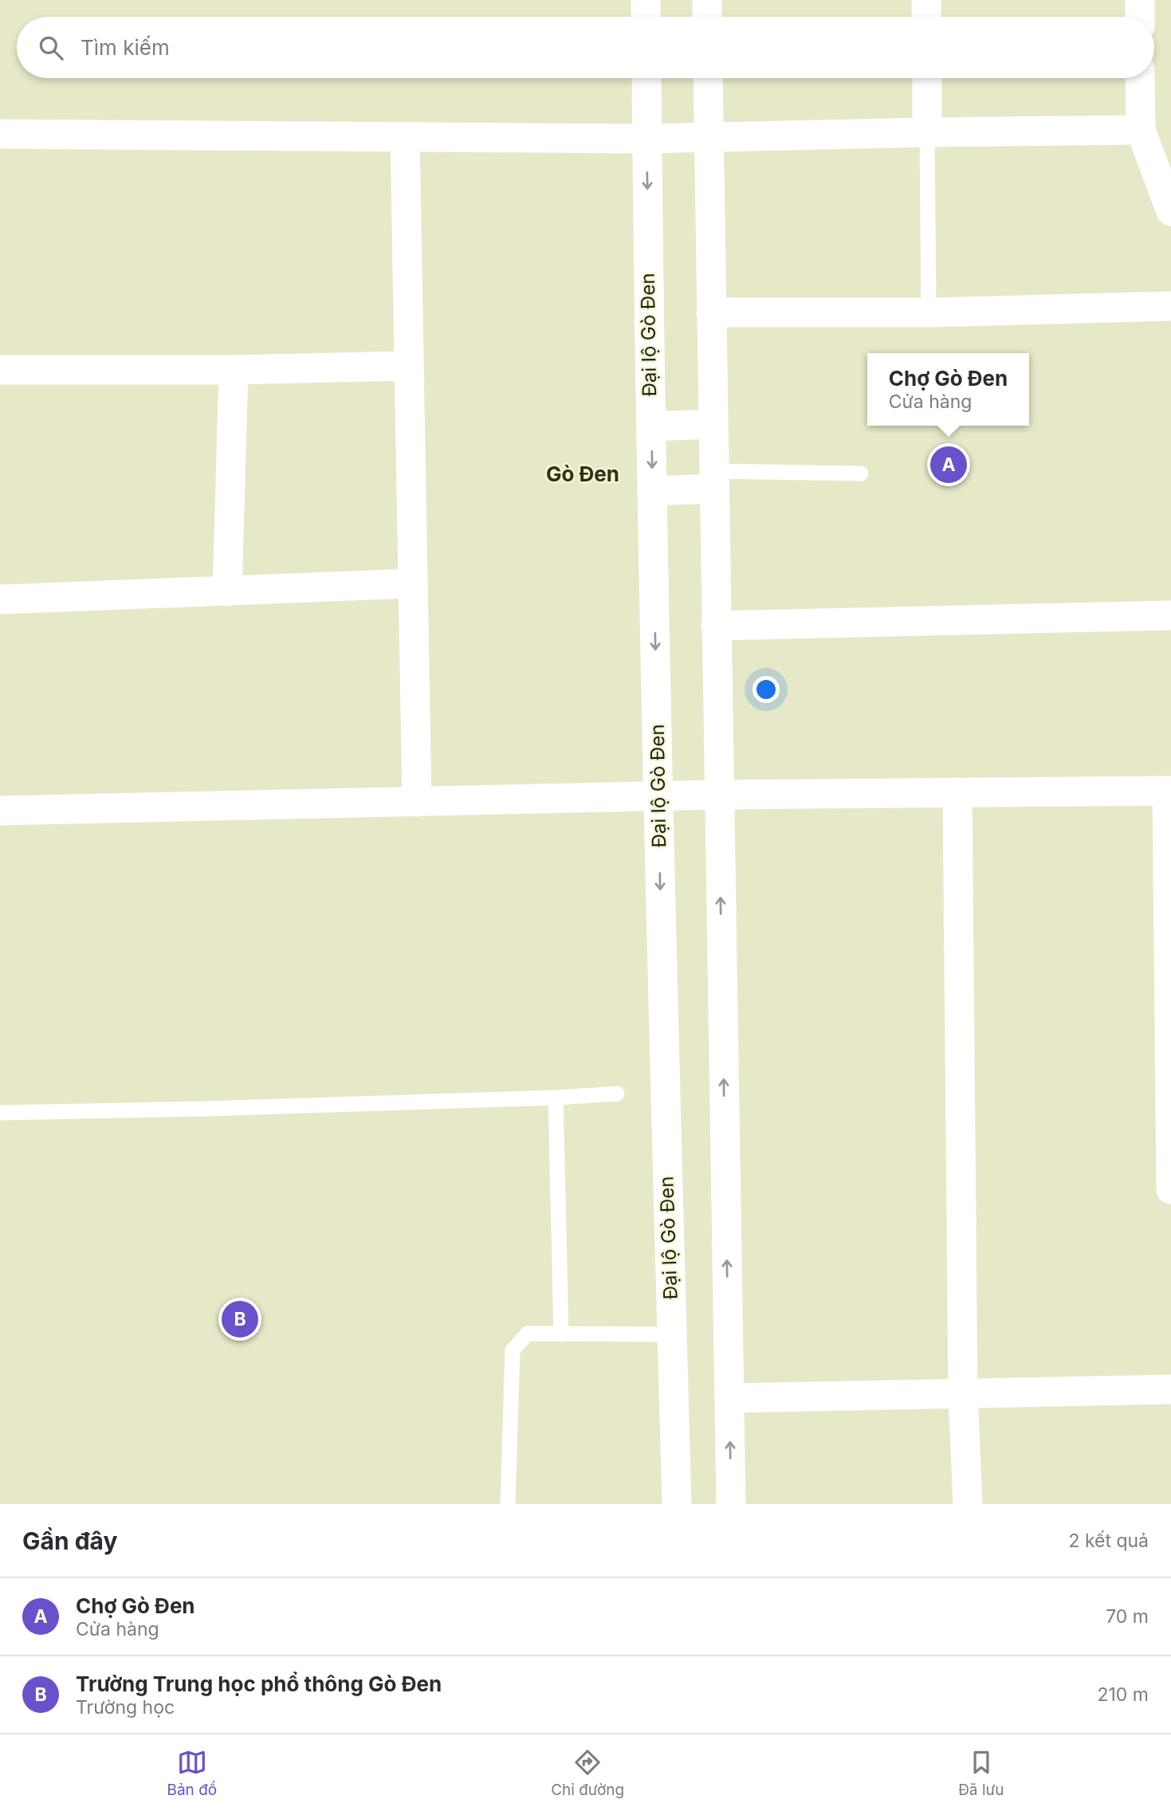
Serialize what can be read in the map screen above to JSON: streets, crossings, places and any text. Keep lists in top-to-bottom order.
{
  "streets": {
    "street": ["Đại lộ Gò Đen"]
  },
  "districts": ["Gò Đen"],
  "page": {
    "search": "Tìm kiếm",
    "popup": ["Chợ Gò Đen", "Cửa hàng"],
    "pins": ["A", "B"],
    "heading": ["Gần đây", "2 kết quả"],
    "list": [
      {
        "mark": "A",
        "name": "Chợ Gò Đen",
        "note": "Cửa hàng",
        "value": "70 m"
      },
      {
        "mark": "B",
        "name": "Trường Trung học phổ thông Gò Đen",
        "note": "Trường học",
        "value": "210 m"
      }
    ],
    "nav": ["Bản đồ", "Chỉ đường", "Đã lưu"]
  }
}
